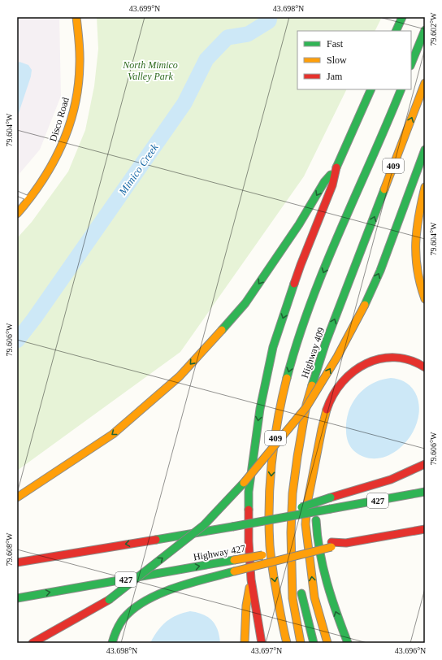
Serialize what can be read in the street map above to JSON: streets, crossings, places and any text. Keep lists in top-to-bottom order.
{
  "streets": {
    "main road": [
      "Disco Road",
      "409",
      "Highway 409",
      "427",
      "Highway 427"
    ]
  },
  "water": ["Mimico Creek"],
  "parks": ["North Mimico Valley Park"],
  "legend": ["Fast", "Slow", "Jam"],
  "coordinates": [
    "43.699°N",
    "43.698°N",
    "79.602°W",
    "79.604°W",
    "79.606°W",
    "79.608°W",
    "43.697°N",
    "43.696°N"
  ]
}
